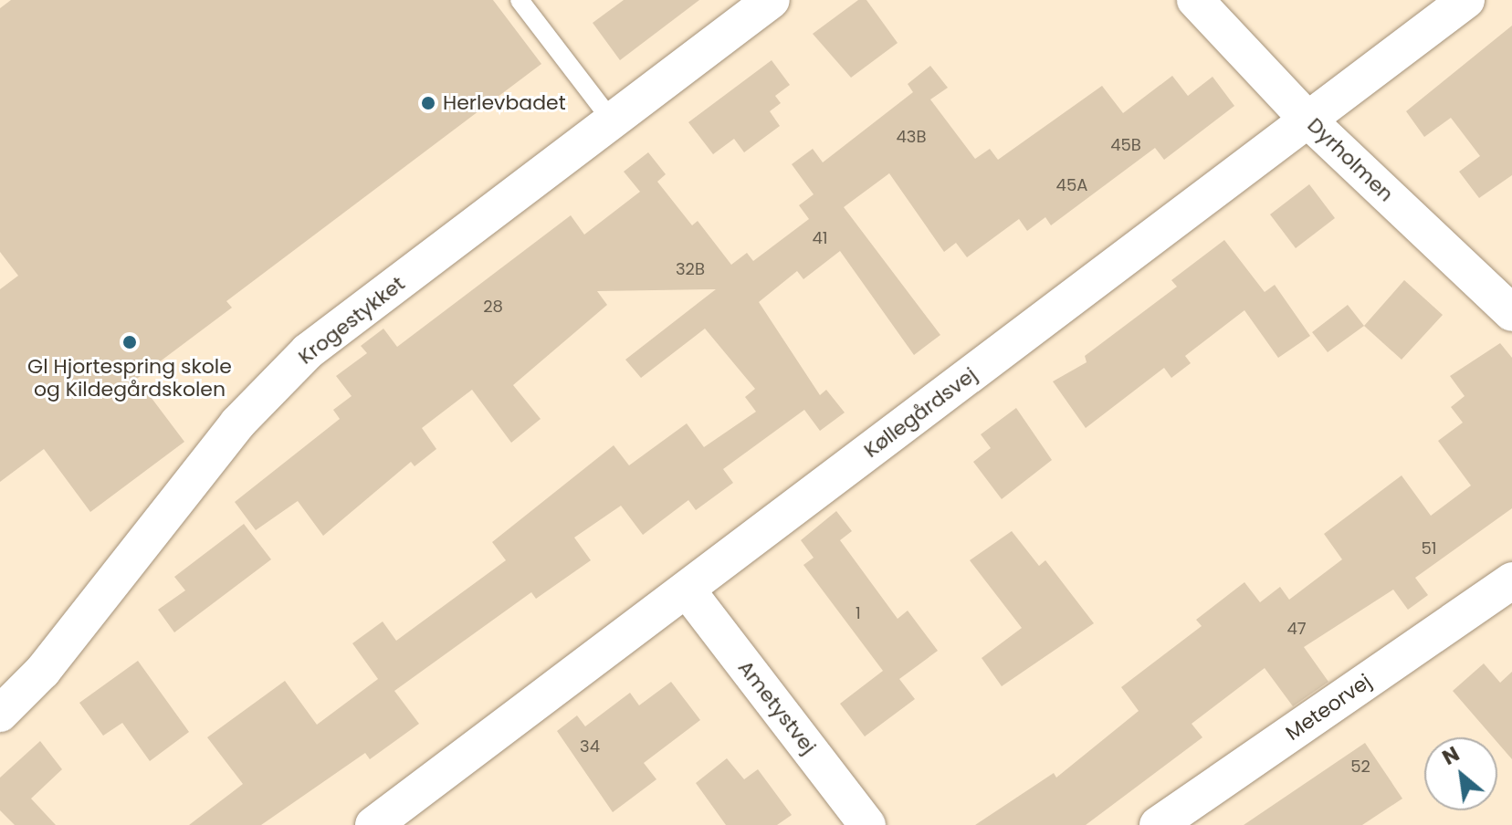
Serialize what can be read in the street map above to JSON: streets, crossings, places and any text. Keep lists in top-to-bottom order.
{
  "streets": {
    "street": [
      "Dyrholmen",
      "Krogestykket",
      "Køllegårdsvej",
      "Ametystvej",
      "Meteorvej"
    ]
  },
  "crossings": [
    ["Dyrholmen", "Køllegårdsvej"],
    ["Køllegårdsvej", "Ametystvej"]
  ],
  "places": ["Herlevbadet", "Gl Hjortespring skole og Kildegårdskolen"],
  "house_numbers": [
    "43B",
    "45B",
    "45A",
    "41",
    "32B",
    "28",
    "51",
    "1",
    "47",
    "34",
    "52"
  ],
  "north": "top left"
}
